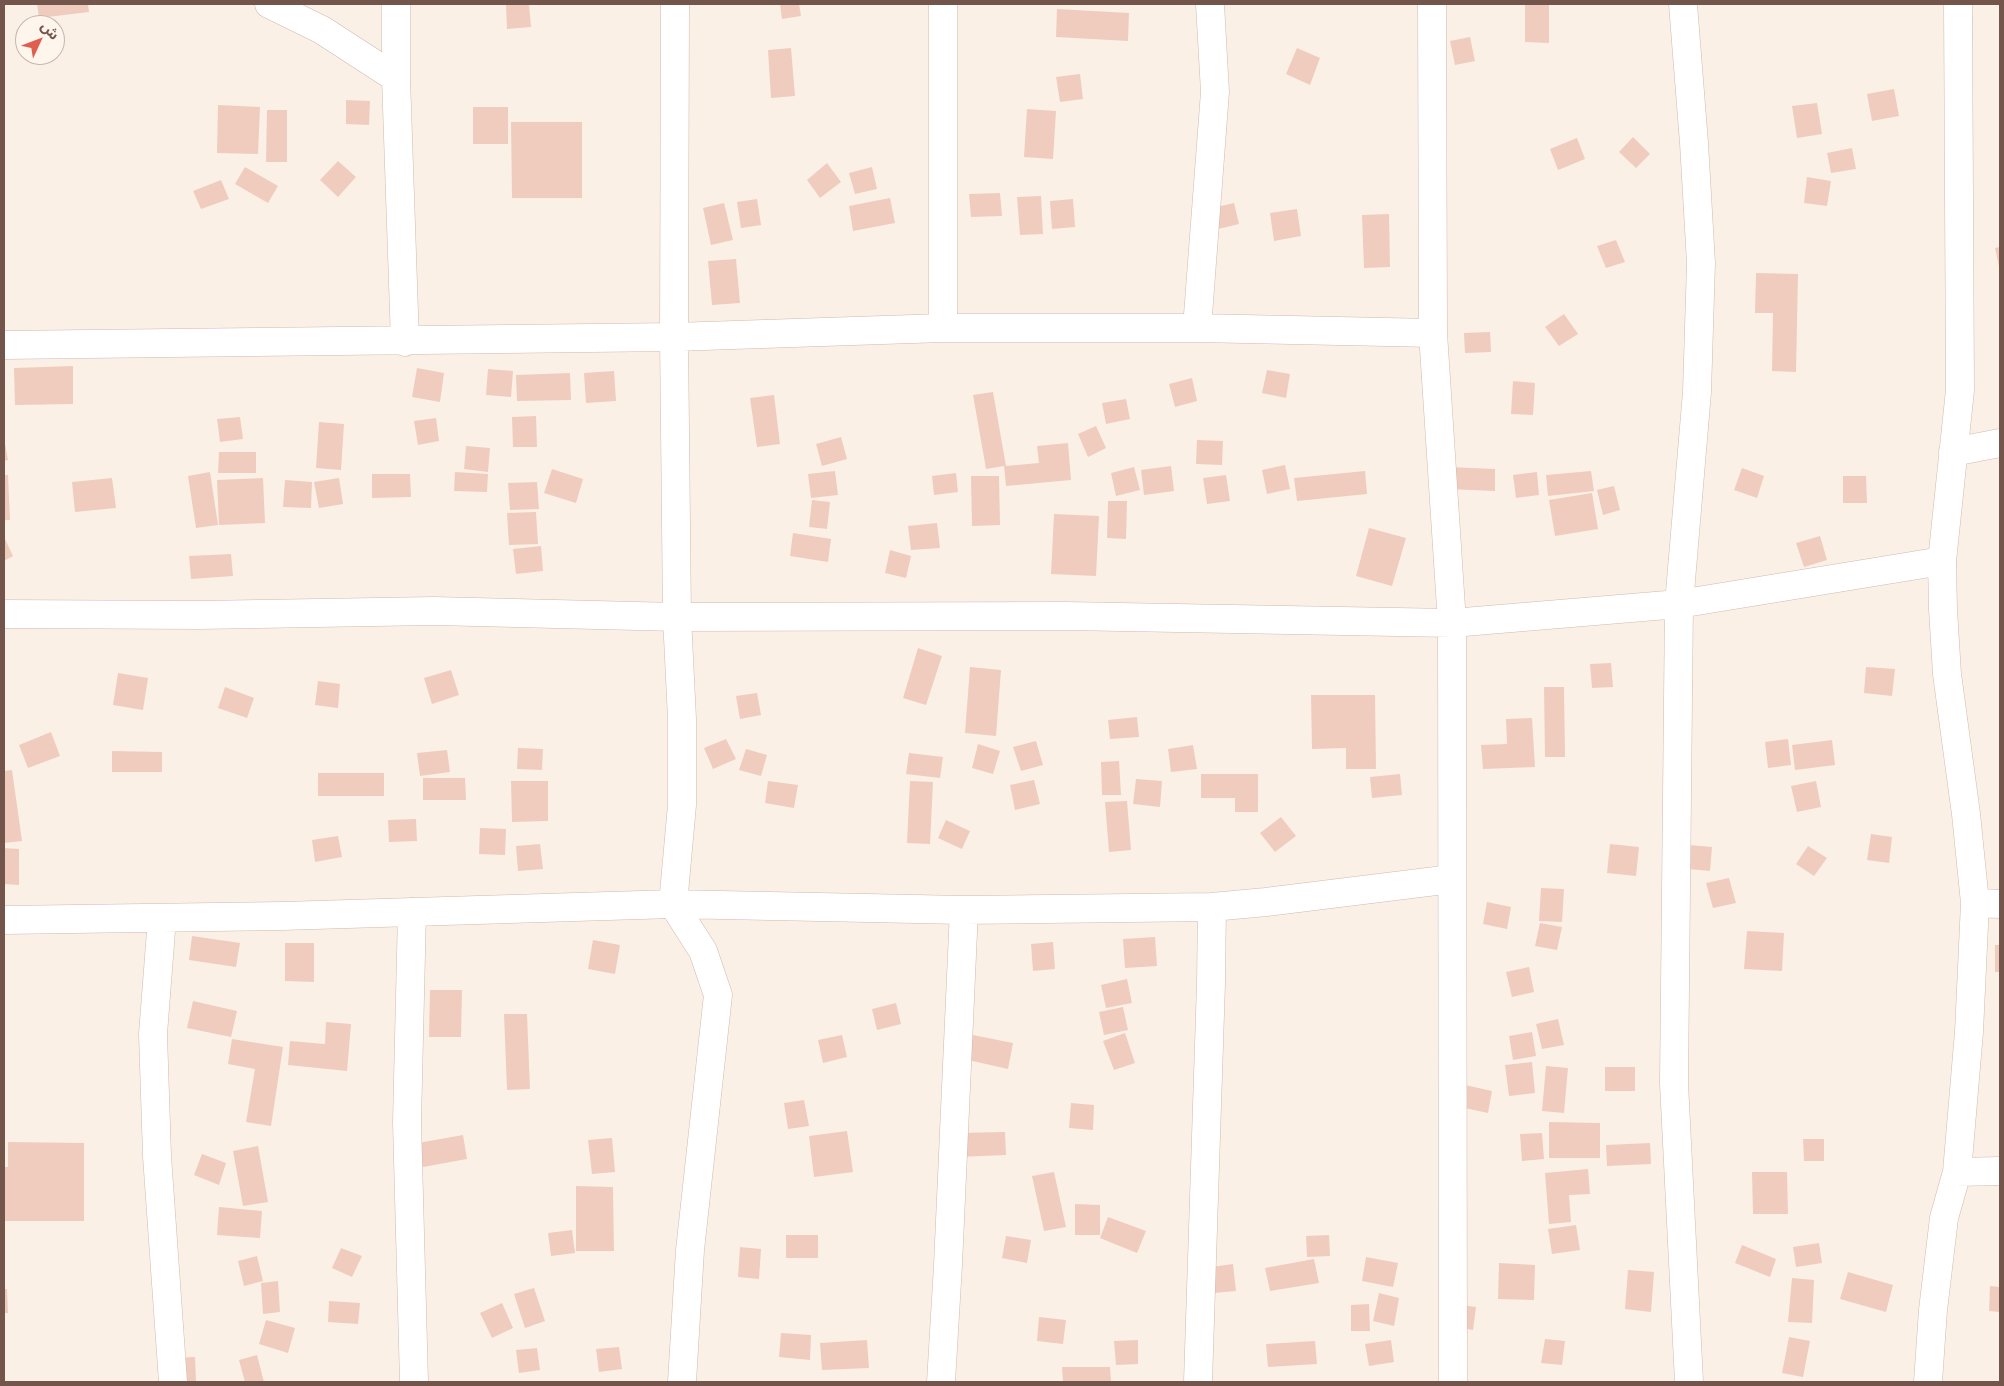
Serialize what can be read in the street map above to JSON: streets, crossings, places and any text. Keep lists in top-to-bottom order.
{
  "north": "top right"
}
